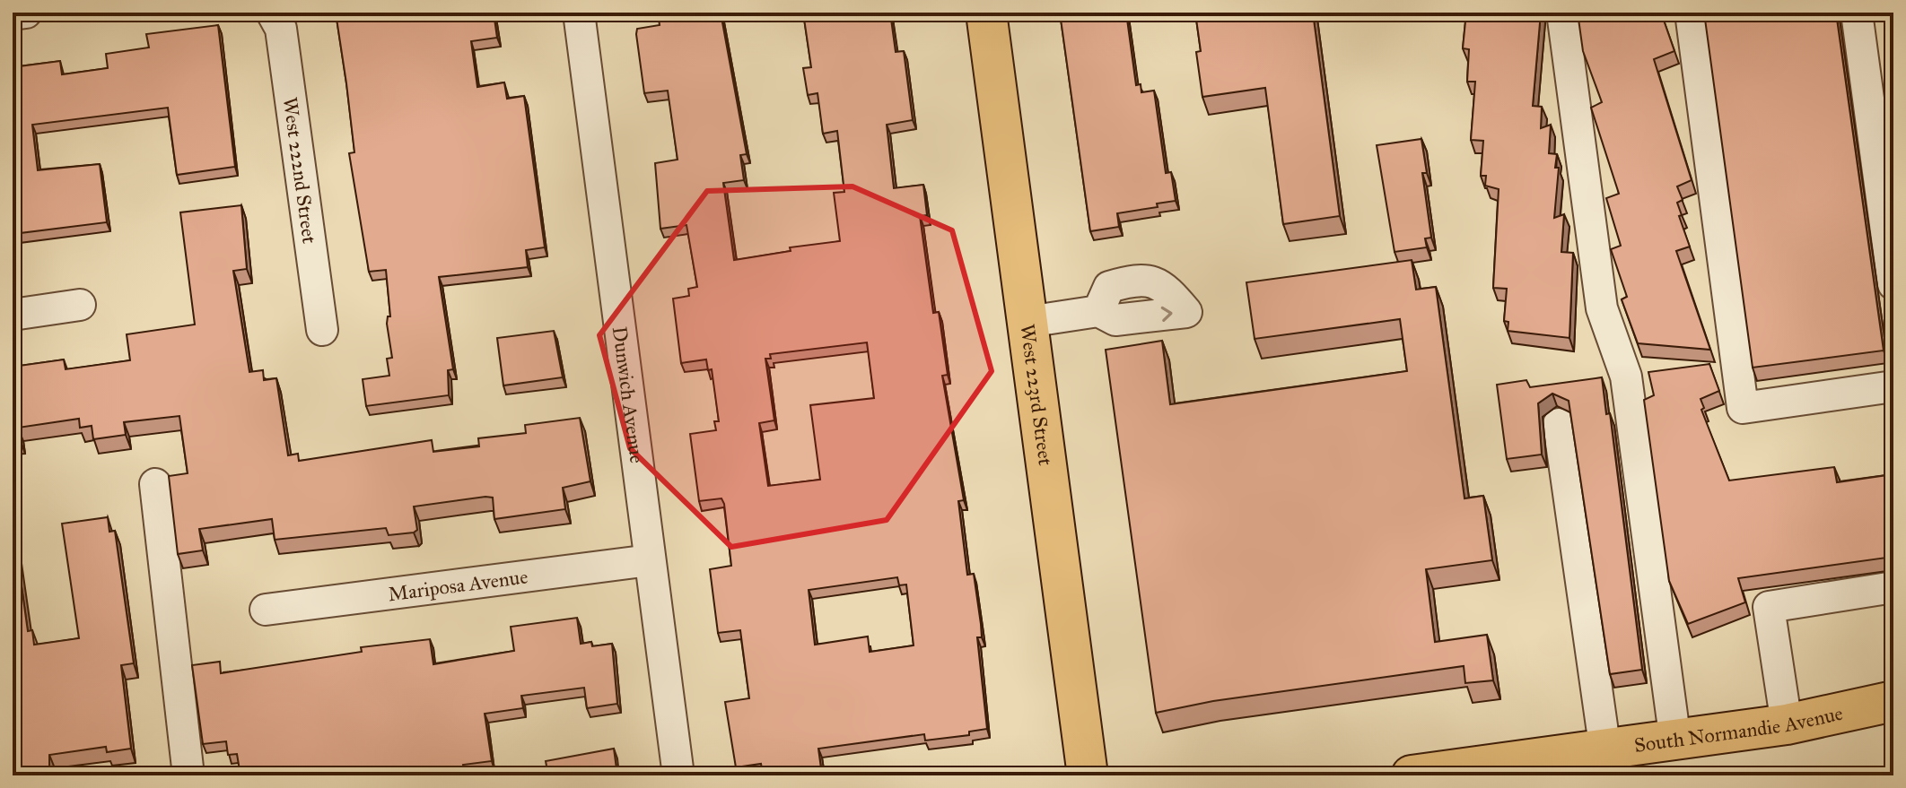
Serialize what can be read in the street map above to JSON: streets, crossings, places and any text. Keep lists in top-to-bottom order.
{
  "streets": {
    "main road": ["West 223rd Street", "South Normandie Avenue"],
    "street": ["West 222nd Street", "Dunwich Avenue", "Mariposa Avenue"]
  },
  "crossings": [
    ["Dunwich Avenue", "Mariposa Avenue"]
  ]
}
